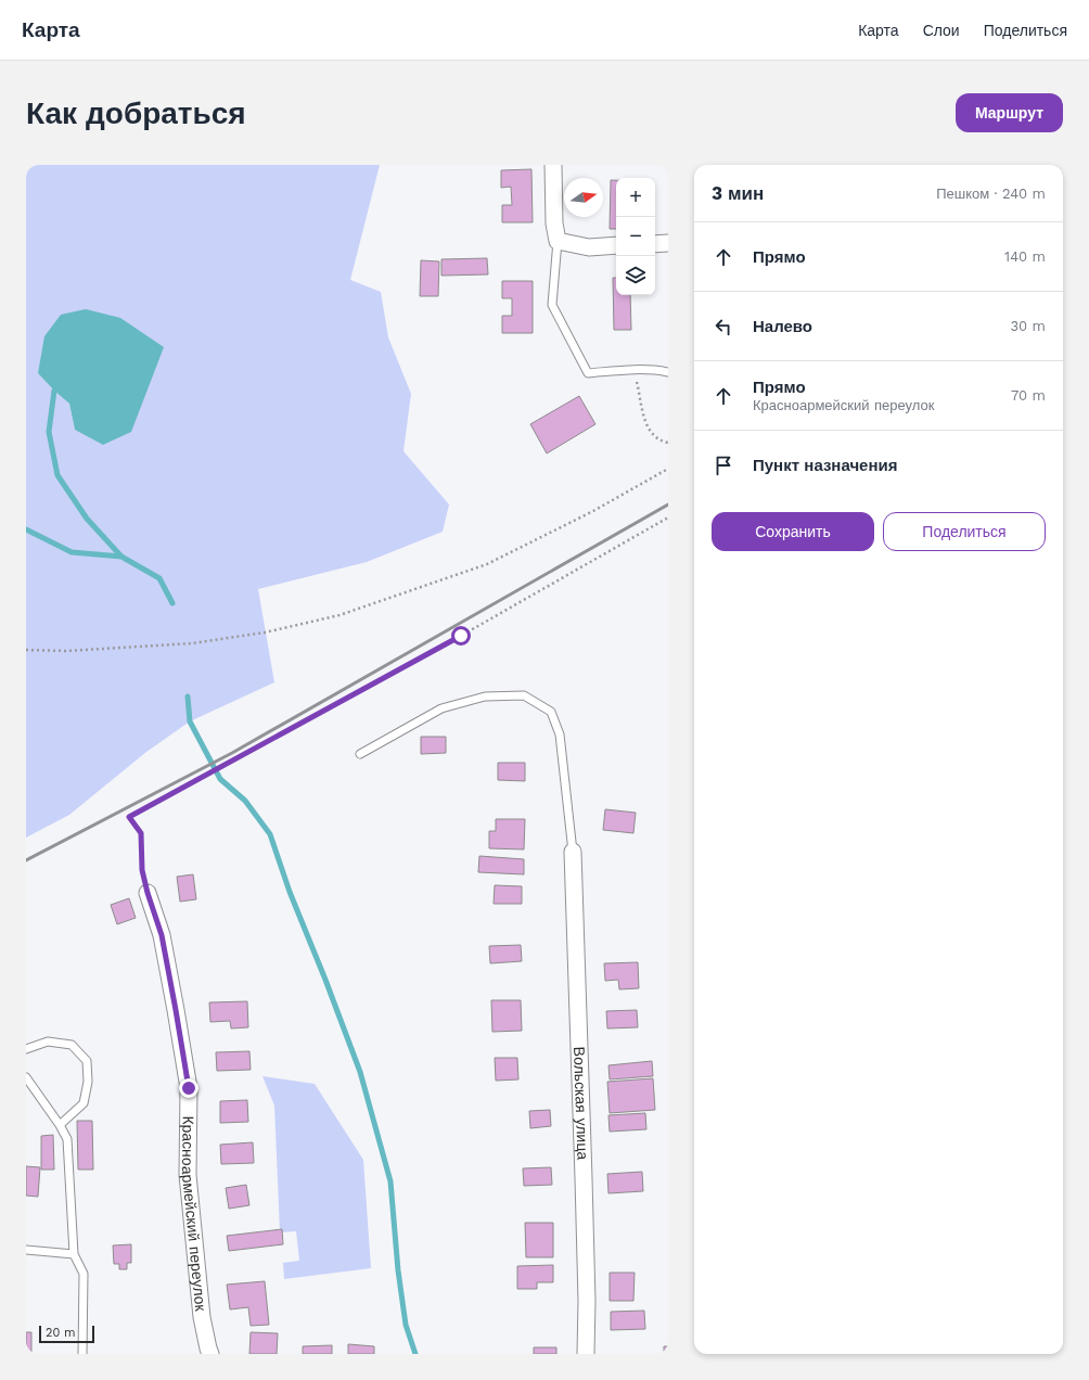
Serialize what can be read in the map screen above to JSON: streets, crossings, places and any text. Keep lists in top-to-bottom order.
{
  "streets": {
    "street": ["Вольская улица", "Красноармейский переулок"]
  },
  "scale_bar": "20 m",
  "north": "right",
  "page": {
    "header": "Карта",
    "nav": ["Карта", "Слои", "Поделиться"],
    "buttons": [
      "Маршрут",
      ["Сохранить", "Поделиться"]
    ],
    "title": "Как добраться",
    "heading": ["3 мин", "Пешком · 240 m"],
    "map_buttons": ["+", "−"],
    "list": [
      ["Прямо", "140 m"],
      ["Налево", "30 m"],
      ["Прямо", "Красноармейский переулок", "70 m"],
      "Пункт назначения"
    ],
    "scale": "20 m"
  }
}
